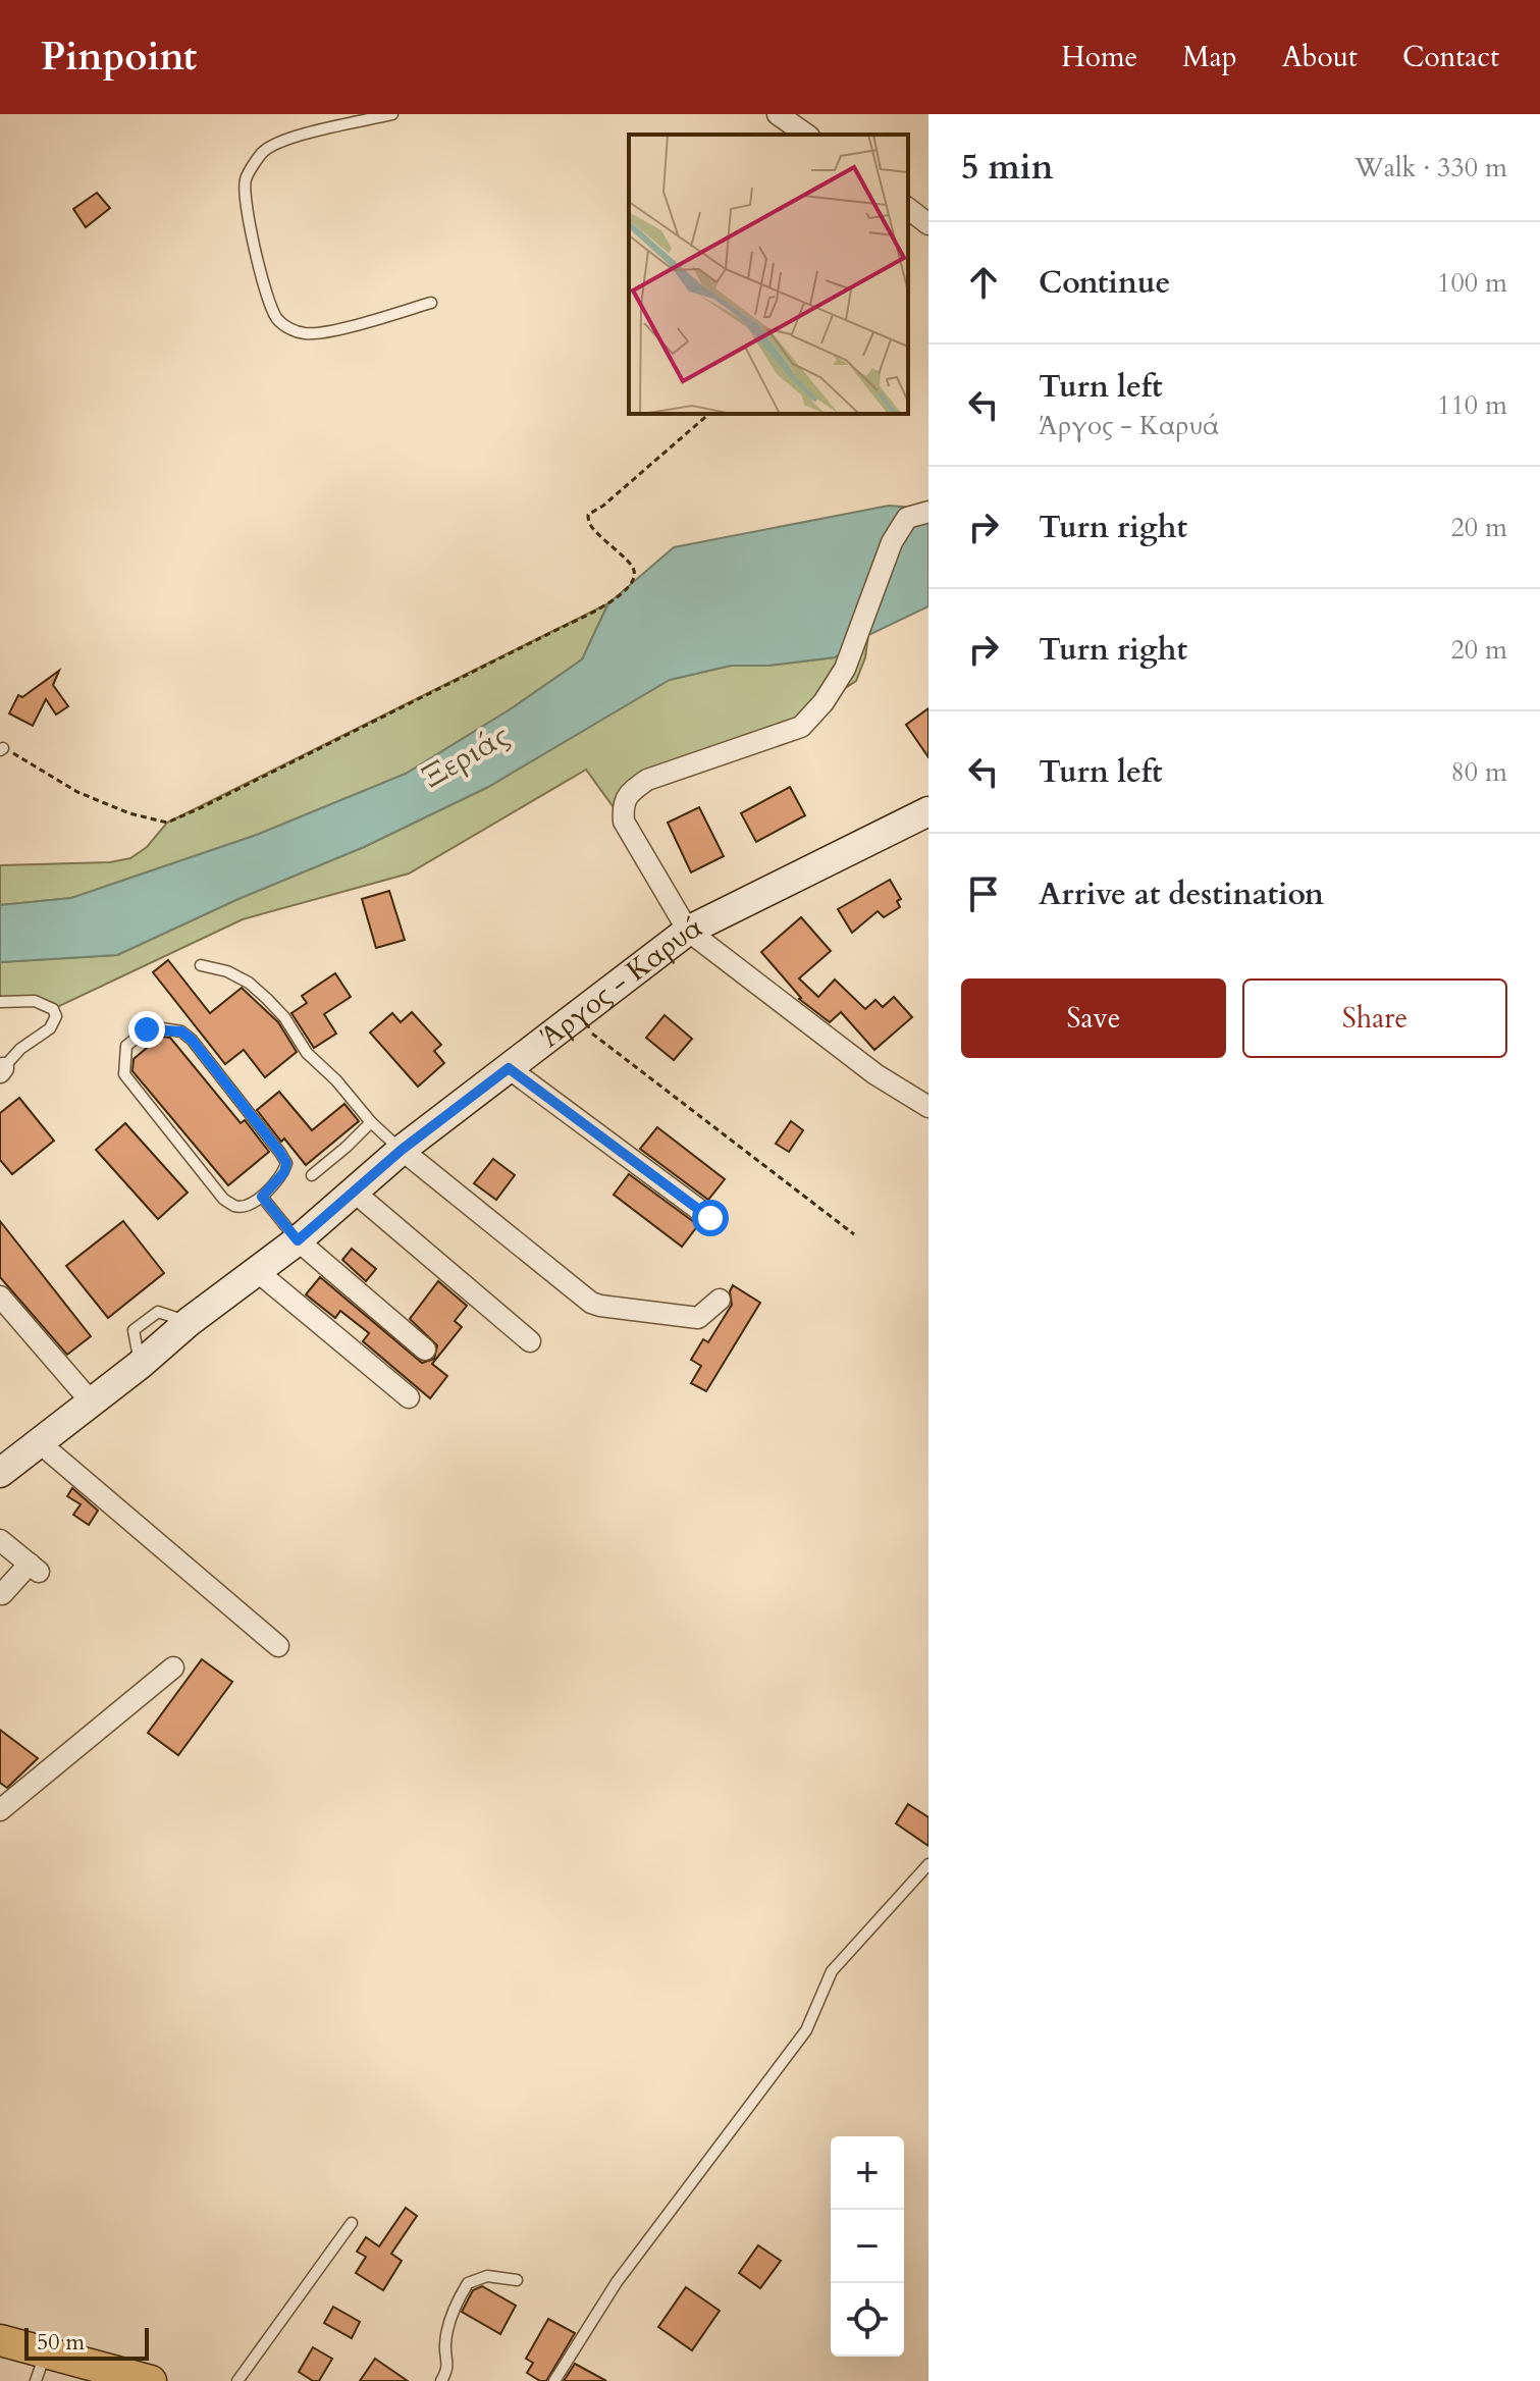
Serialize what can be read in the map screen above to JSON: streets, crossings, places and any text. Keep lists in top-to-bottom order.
{
  "streets": {
    "main road": ["Άργος - Καρυά"]
  },
  "water": ["Ξεριάς"],
  "scale_bar": "50 m",
  "page": {
    "header": "Pinpoint",
    "nav": [
      "Home",
      "Map",
      "About",
      "Contact"
    ],
    "heading": ["5 min", "Walk · 330 m"],
    "list": [
      ["Continue", "100 m"],
      ["Turn left", "Άργος - Καρυά", "110 m"],
      ["Turn right", "20 m"],
      ["Turn right", "20 m"],
      ["Turn left", "80 m"],
      "Arrive at destination"
    ],
    "buttons": ["Save", "Share"],
    "map_buttons": ["+", "−"],
    "scale": "50 m"
  }
}
